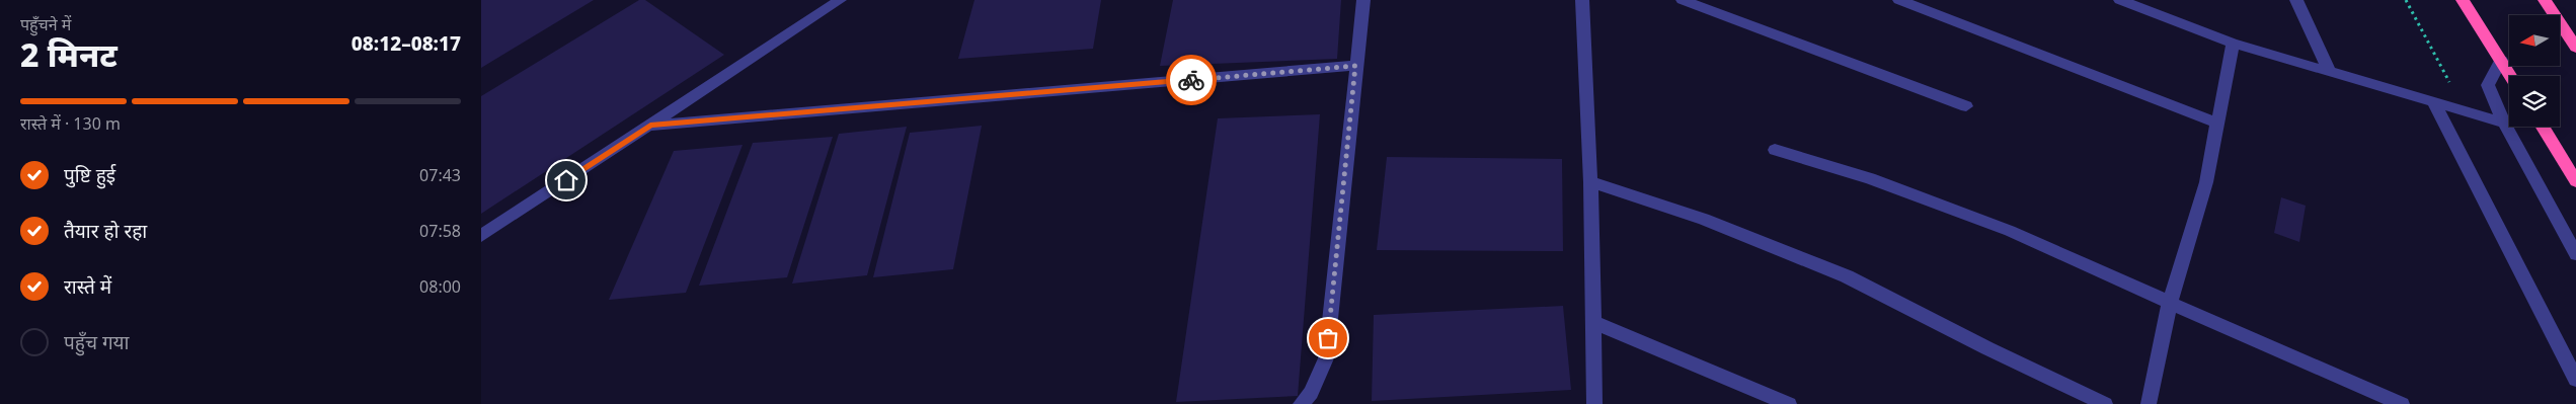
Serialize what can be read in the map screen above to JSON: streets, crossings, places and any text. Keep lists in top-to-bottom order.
{
  "north": "left",
  "page": {
    "heading": ["2 मिनट", "पहुँचने में", "08:12–08:17"],
    "bar": "रास्ते में · 130 m",
    "list": [
      ["पुष्टि हुई", "07:43"],
      ["तैयार हो रहा", "07:58"],
      ["रास्ते में", "08:00"],
      "पहुँच गया"
    ]
  }
}
